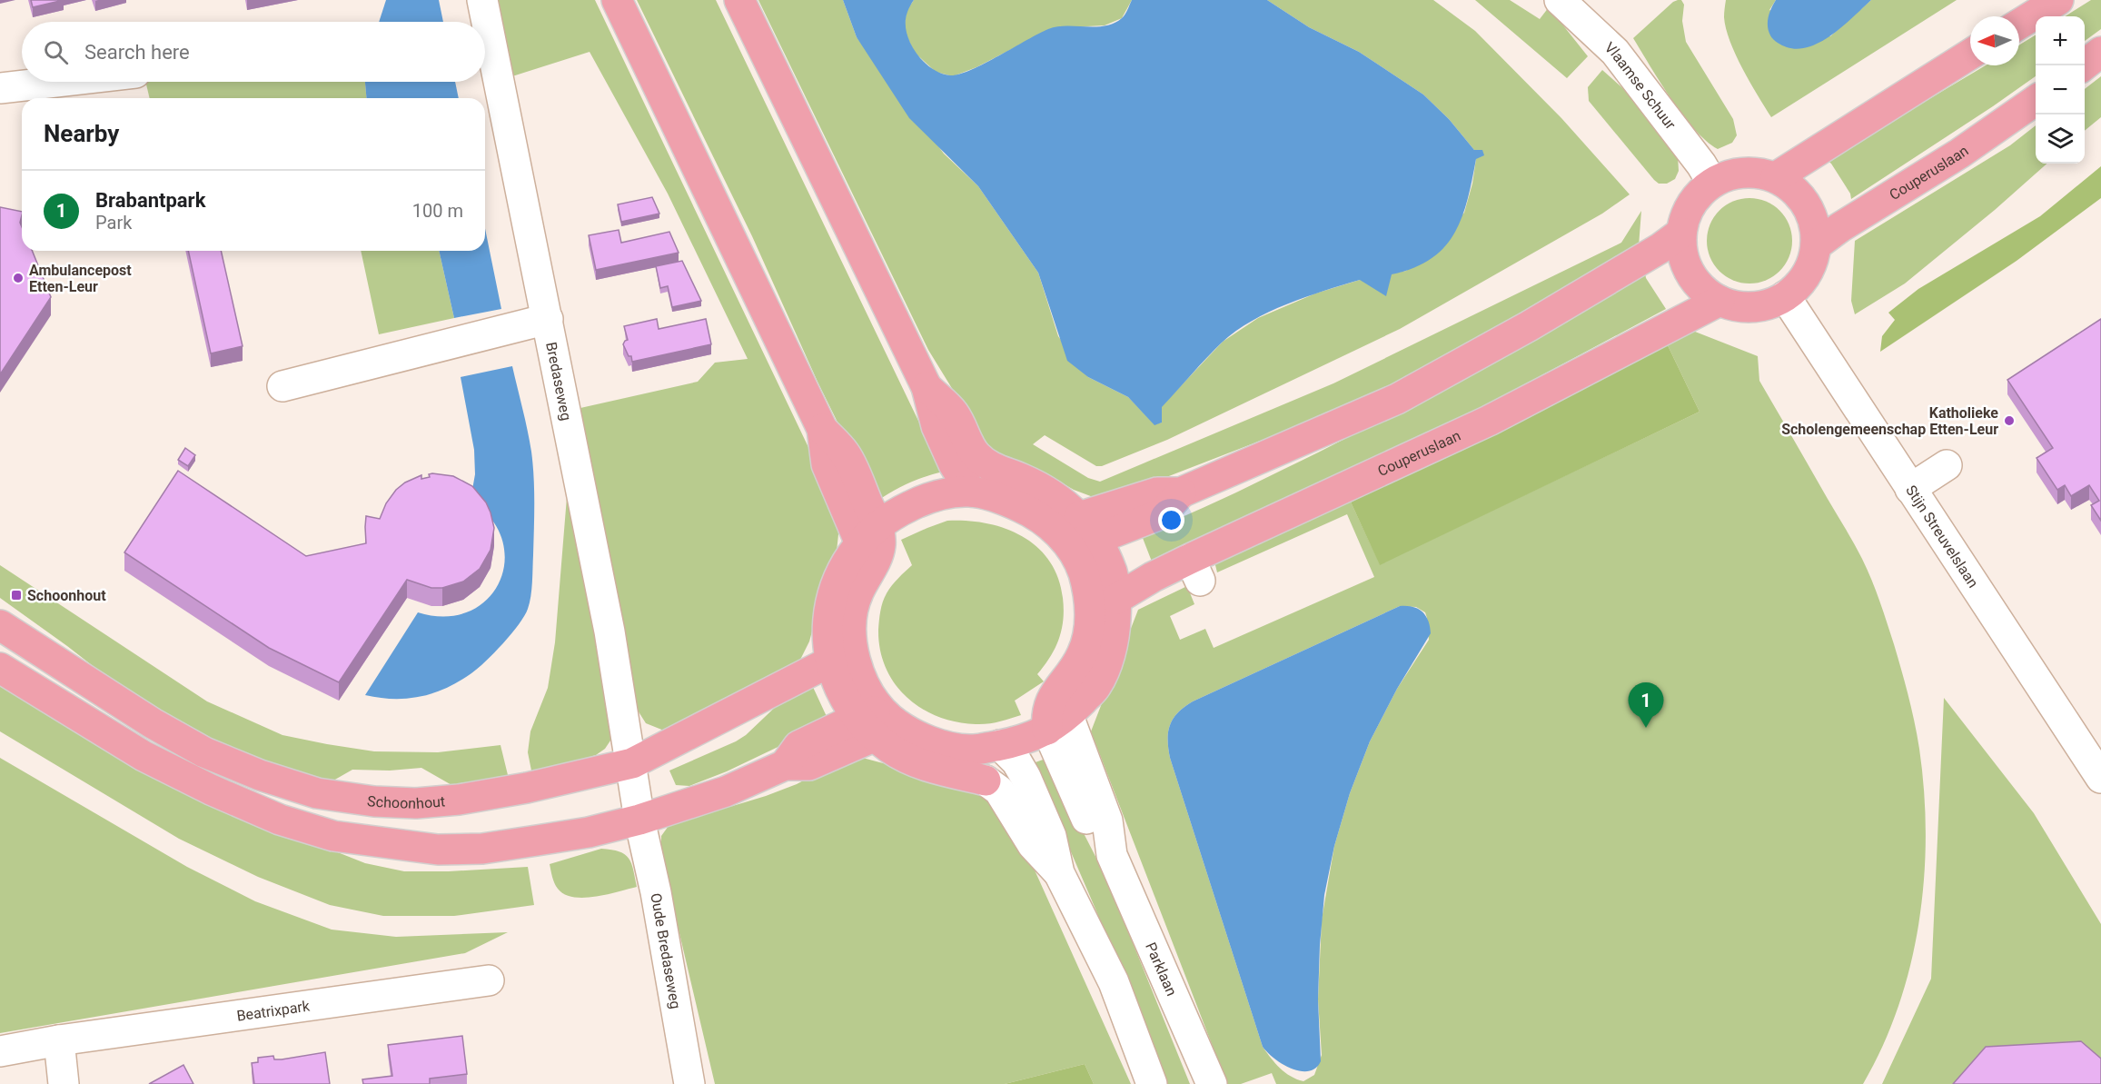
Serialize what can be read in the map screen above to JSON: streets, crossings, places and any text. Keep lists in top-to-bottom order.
{
  "streets": {
    "main road": ["Couperuslaan", "Schoonhout"],
    "street": [
      "Vlaamse Schuur",
      "Bredaseweg",
      "Stijn Streuvelslaan",
      "Oude Bredaseweg",
      "Parklaan",
      "Beatrixpark"
    ]
  },
  "crossings": [
    ["Vlaamse Schuur", "Couperuslaan"],
    ["Vlaamse Schuur", "Stijn Streuvelslaan"],
    ["Couperuslaan", "Stijn Streuvelslaan"],
    ["Bredaseweg", "Schoonhout"],
    ["Bredaseweg", "Oude Bredaseweg"]
  ],
  "places": {
    "other": ["Ambulancepost Etten-Leur", "Katholieke Scholengemeenschap Etten-Leur"],
    "transit": ["Schoonhout"]
  },
  "north": "left",
  "page": {
    "map_buttons": ["+", "−"],
    "search": "Search here",
    "heading": "Nearby",
    "list": [
      {
        "mark": "1",
        "name": "Brabantpark",
        "note": "Park",
        "value": "100 m"
      }
    ],
    "pins": "1"
  }
}
